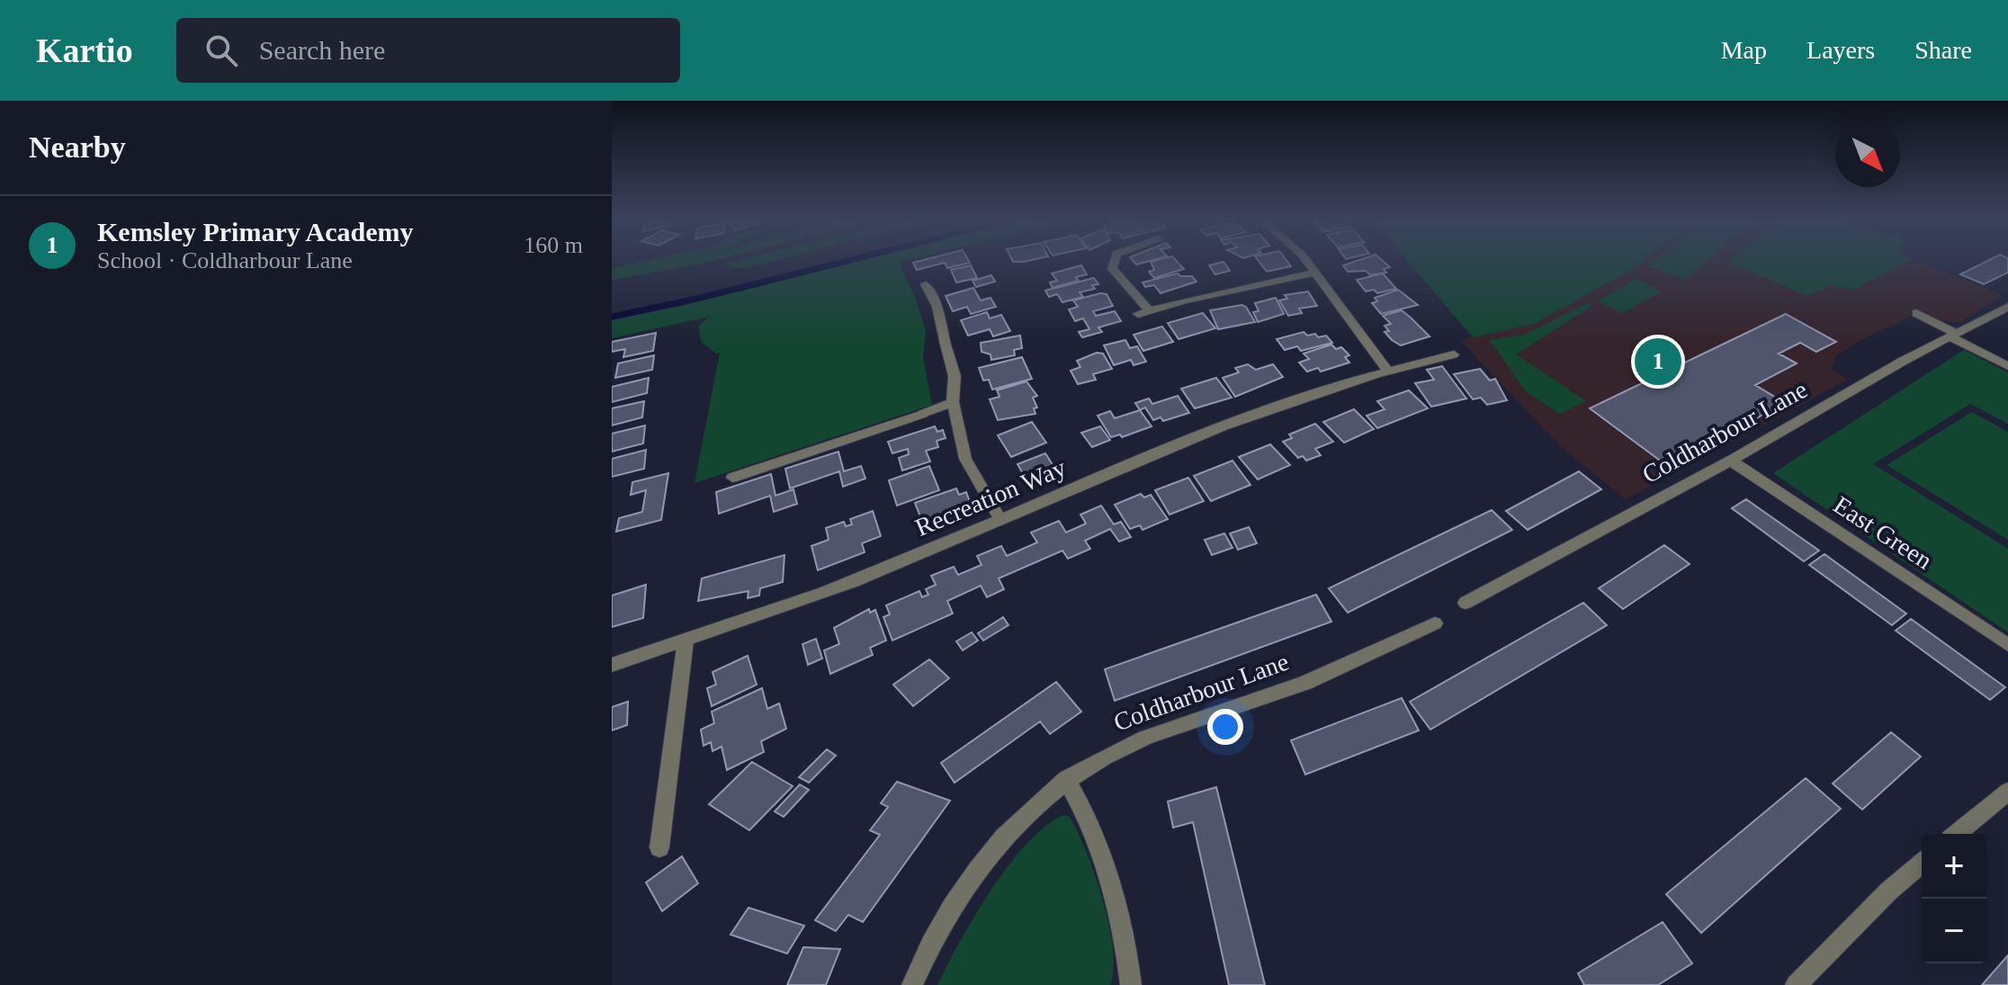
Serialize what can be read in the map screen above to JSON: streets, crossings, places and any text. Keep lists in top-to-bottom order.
{
  "streets": {
    "street": ["Coldharbour Lane", "Recreation Way", "East Green"]
  },
  "crossings": [
    ["Coldharbour Lane", "East Green"]
  ],
  "north": "bottom right",
  "page": {
    "header": "Kartio",
    "search": "Search here",
    "nav": ["Map", "Layers", "Share"],
    "heading": "Nearby",
    "list": [
      {
        "mark": "1",
        "name": "Kemsley Primary Academy",
        "note": "School · Coldharbour Lane",
        "value": "160 m"
      }
    ],
    "pins": "1",
    "map_buttons": ["+", "−"]
  }
}
